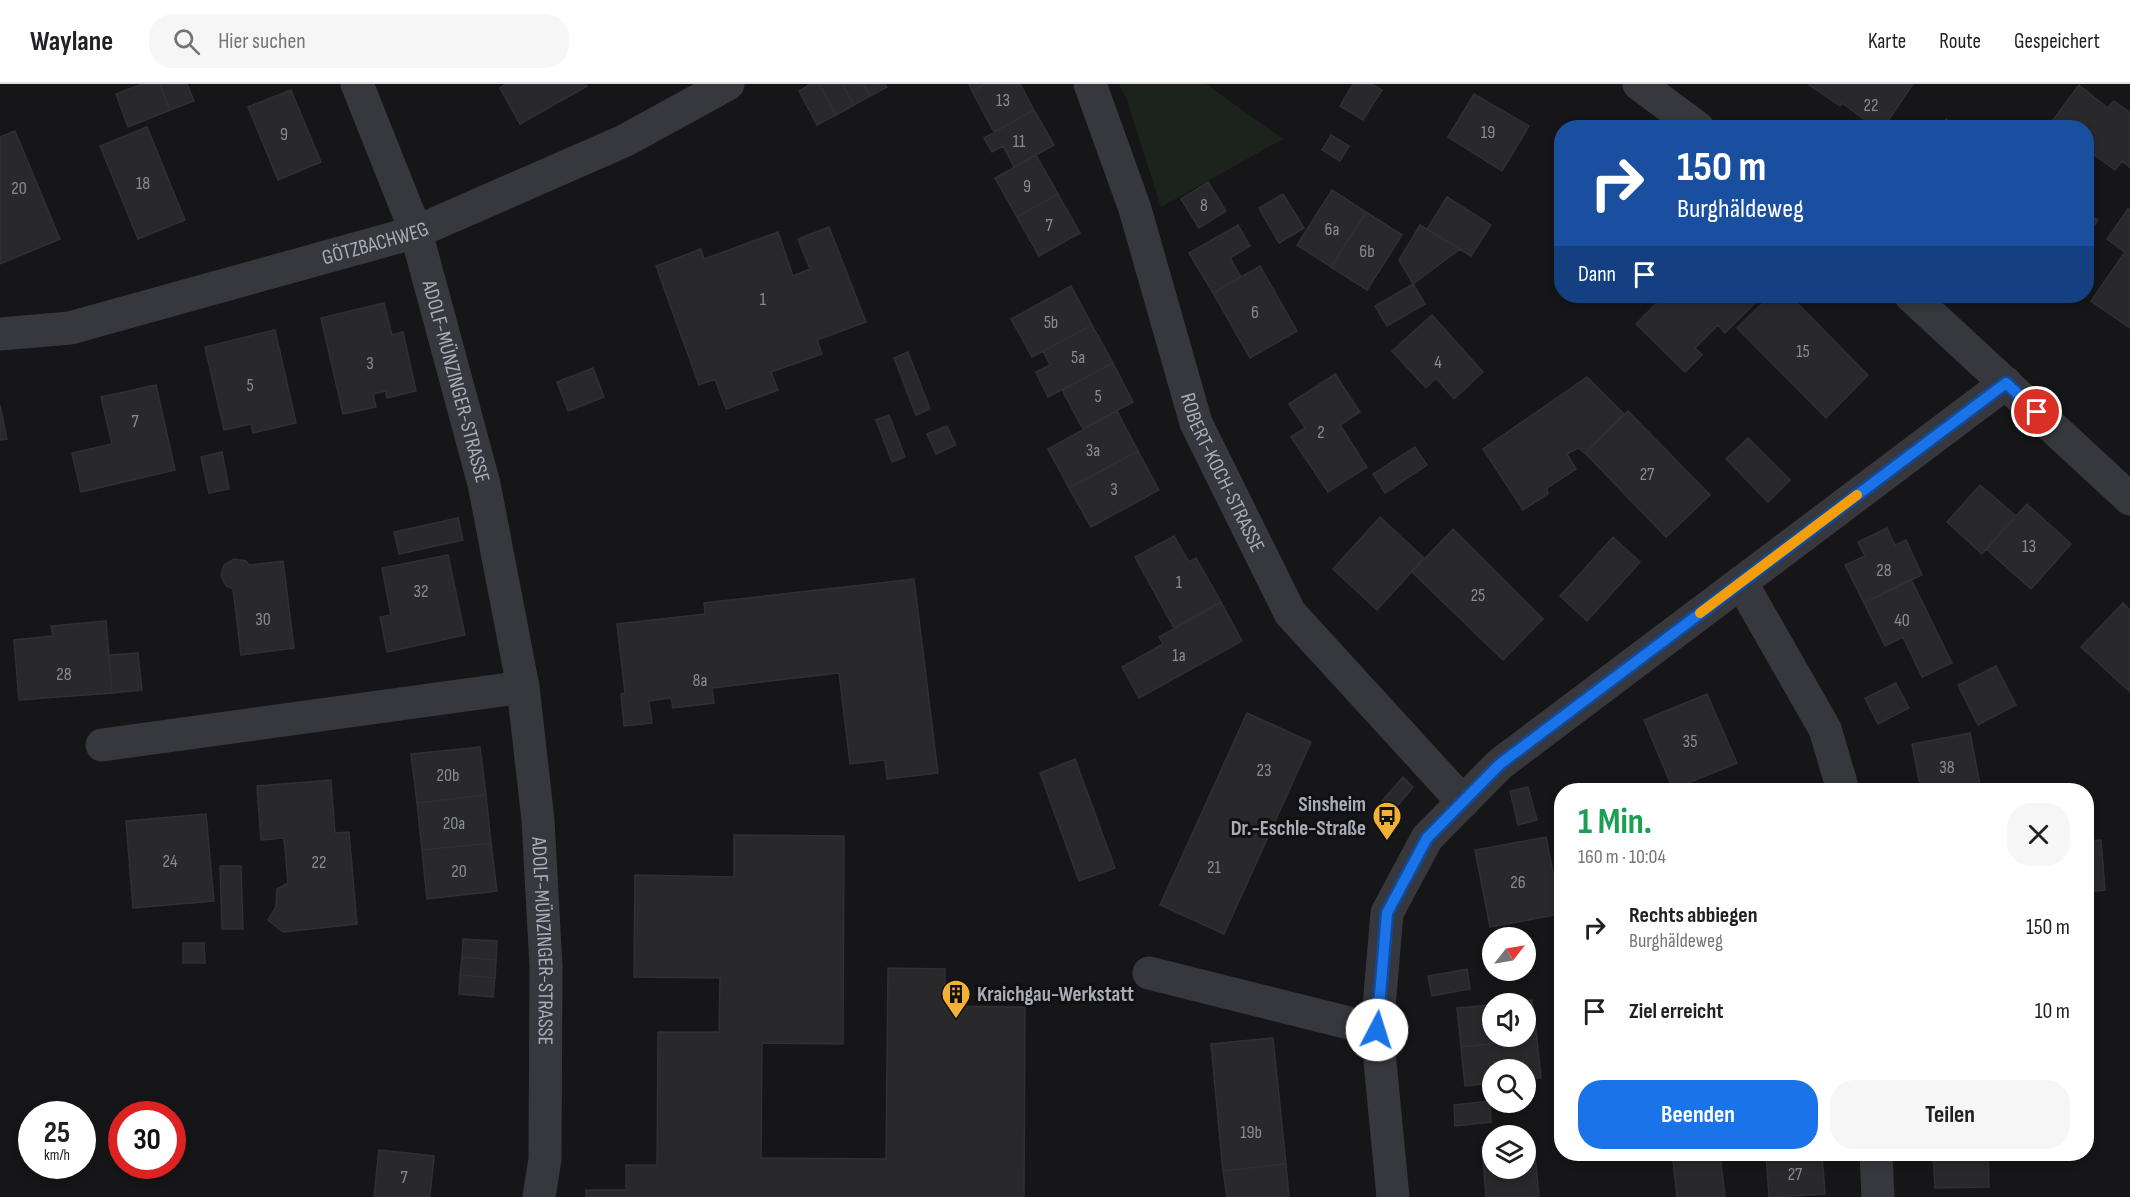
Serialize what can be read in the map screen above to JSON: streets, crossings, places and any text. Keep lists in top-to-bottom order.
{
  "streets": {
    "street": ["GÖTZBACHWEG", "ADOLF-MÜNZINGER-STRASSE", "ROBERT-KOCH-STRASSE"]
  },
  "crossings": [
    ["GÖTZBACHWEG", "ADOLF-MÜNZINGER-STRASSE"]
  ],
  "places": {
    "bus stop": ["Sinsheim Dr.-Eschle-Straße"],
    "building": ["Kraichgau-Werkstatt"]
  },
  "house_numbers": [
    "13",
    "22",
    "19",
    "9",
    "11",
    "18",
    "9",
    "20",
    "8",
    "7",
    "6a",
    "6b",
    "1",
    "6",
    "5b",
    "15",
    "5a",
    "4",
    "3",
    "5",
    "5",
    "7",
    "2",
    "3a",
    "27",
    "3",
    "13",
    "28",
    "1",
    "32",
    "25",
    "30",
    "40",
    "1a",
    "28",
    "8a",
    "35",
    "38",
    "23",
    "20b",
    "20a",
    "24",
    "22",
    "21",
    "20",
    "26",
    "19b",
    "27",
    "7"
  ],
  "north": "top right",
  "page": {
    "header": "Waylane",
    "search": "Hier suchen",
    "nav": ["Karte", "Route", "Gespeichert"],
    "turn": ["150 m", "Burghäldeweg"],
    "then": "Dann",
    "heading": ["1 Min.", "160 m · 10:04"],
    "list": [
      {
        "name": "Rechts abbiegen",
        "note": "Burghäldeweg",
        "value": "150 m"
      },
      {
        "name": "Ziel erreicht",
        "value": "10 m"
      }
    ],
    "buttons": ["Beenden", "Teilen"],
    "speed": "25 km/h",
    "limit": "30"
  }
}
